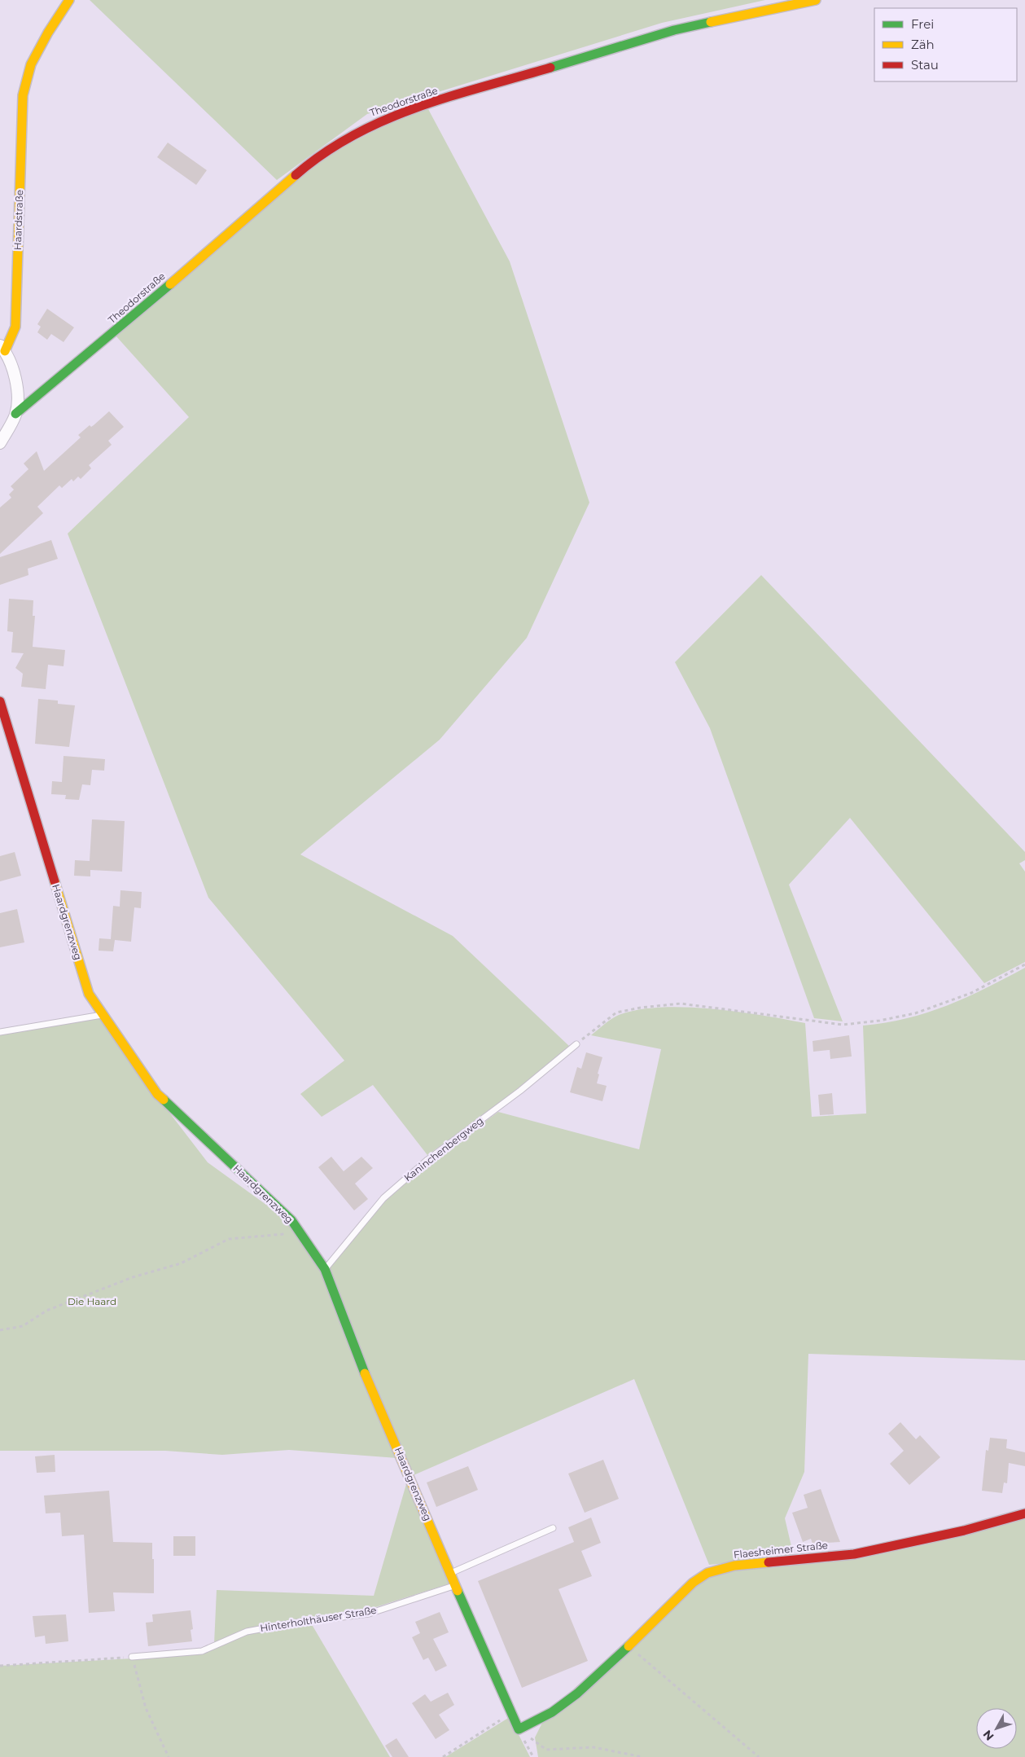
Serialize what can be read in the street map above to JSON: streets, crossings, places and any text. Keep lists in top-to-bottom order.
{
  "streets": {
    "street": [
      "Theodorstraße",
      "Haardstraße",
      "Haardgrenzweg",
      "Flaesheimer Straße"
    ],
    "lane": ["Kaninchenbergweg", "Hinterholthäuser Straße"]
  },
  "crossings": [
    ["Theodorstraße", "Haardstraße"],
    ["Haardgrenzweg", "Kaninchenbergweg"],
    ["Haardgrenzweg", "Flaesheimer Straße"],
    ["Haardgrenzweg", "Hinterholthäuser Straße"]
  ],
  "parks": ["Die Haard"],
  "legend": ["Frei", "Zäh", "Stau"],
  "north": "bottom left"
}
